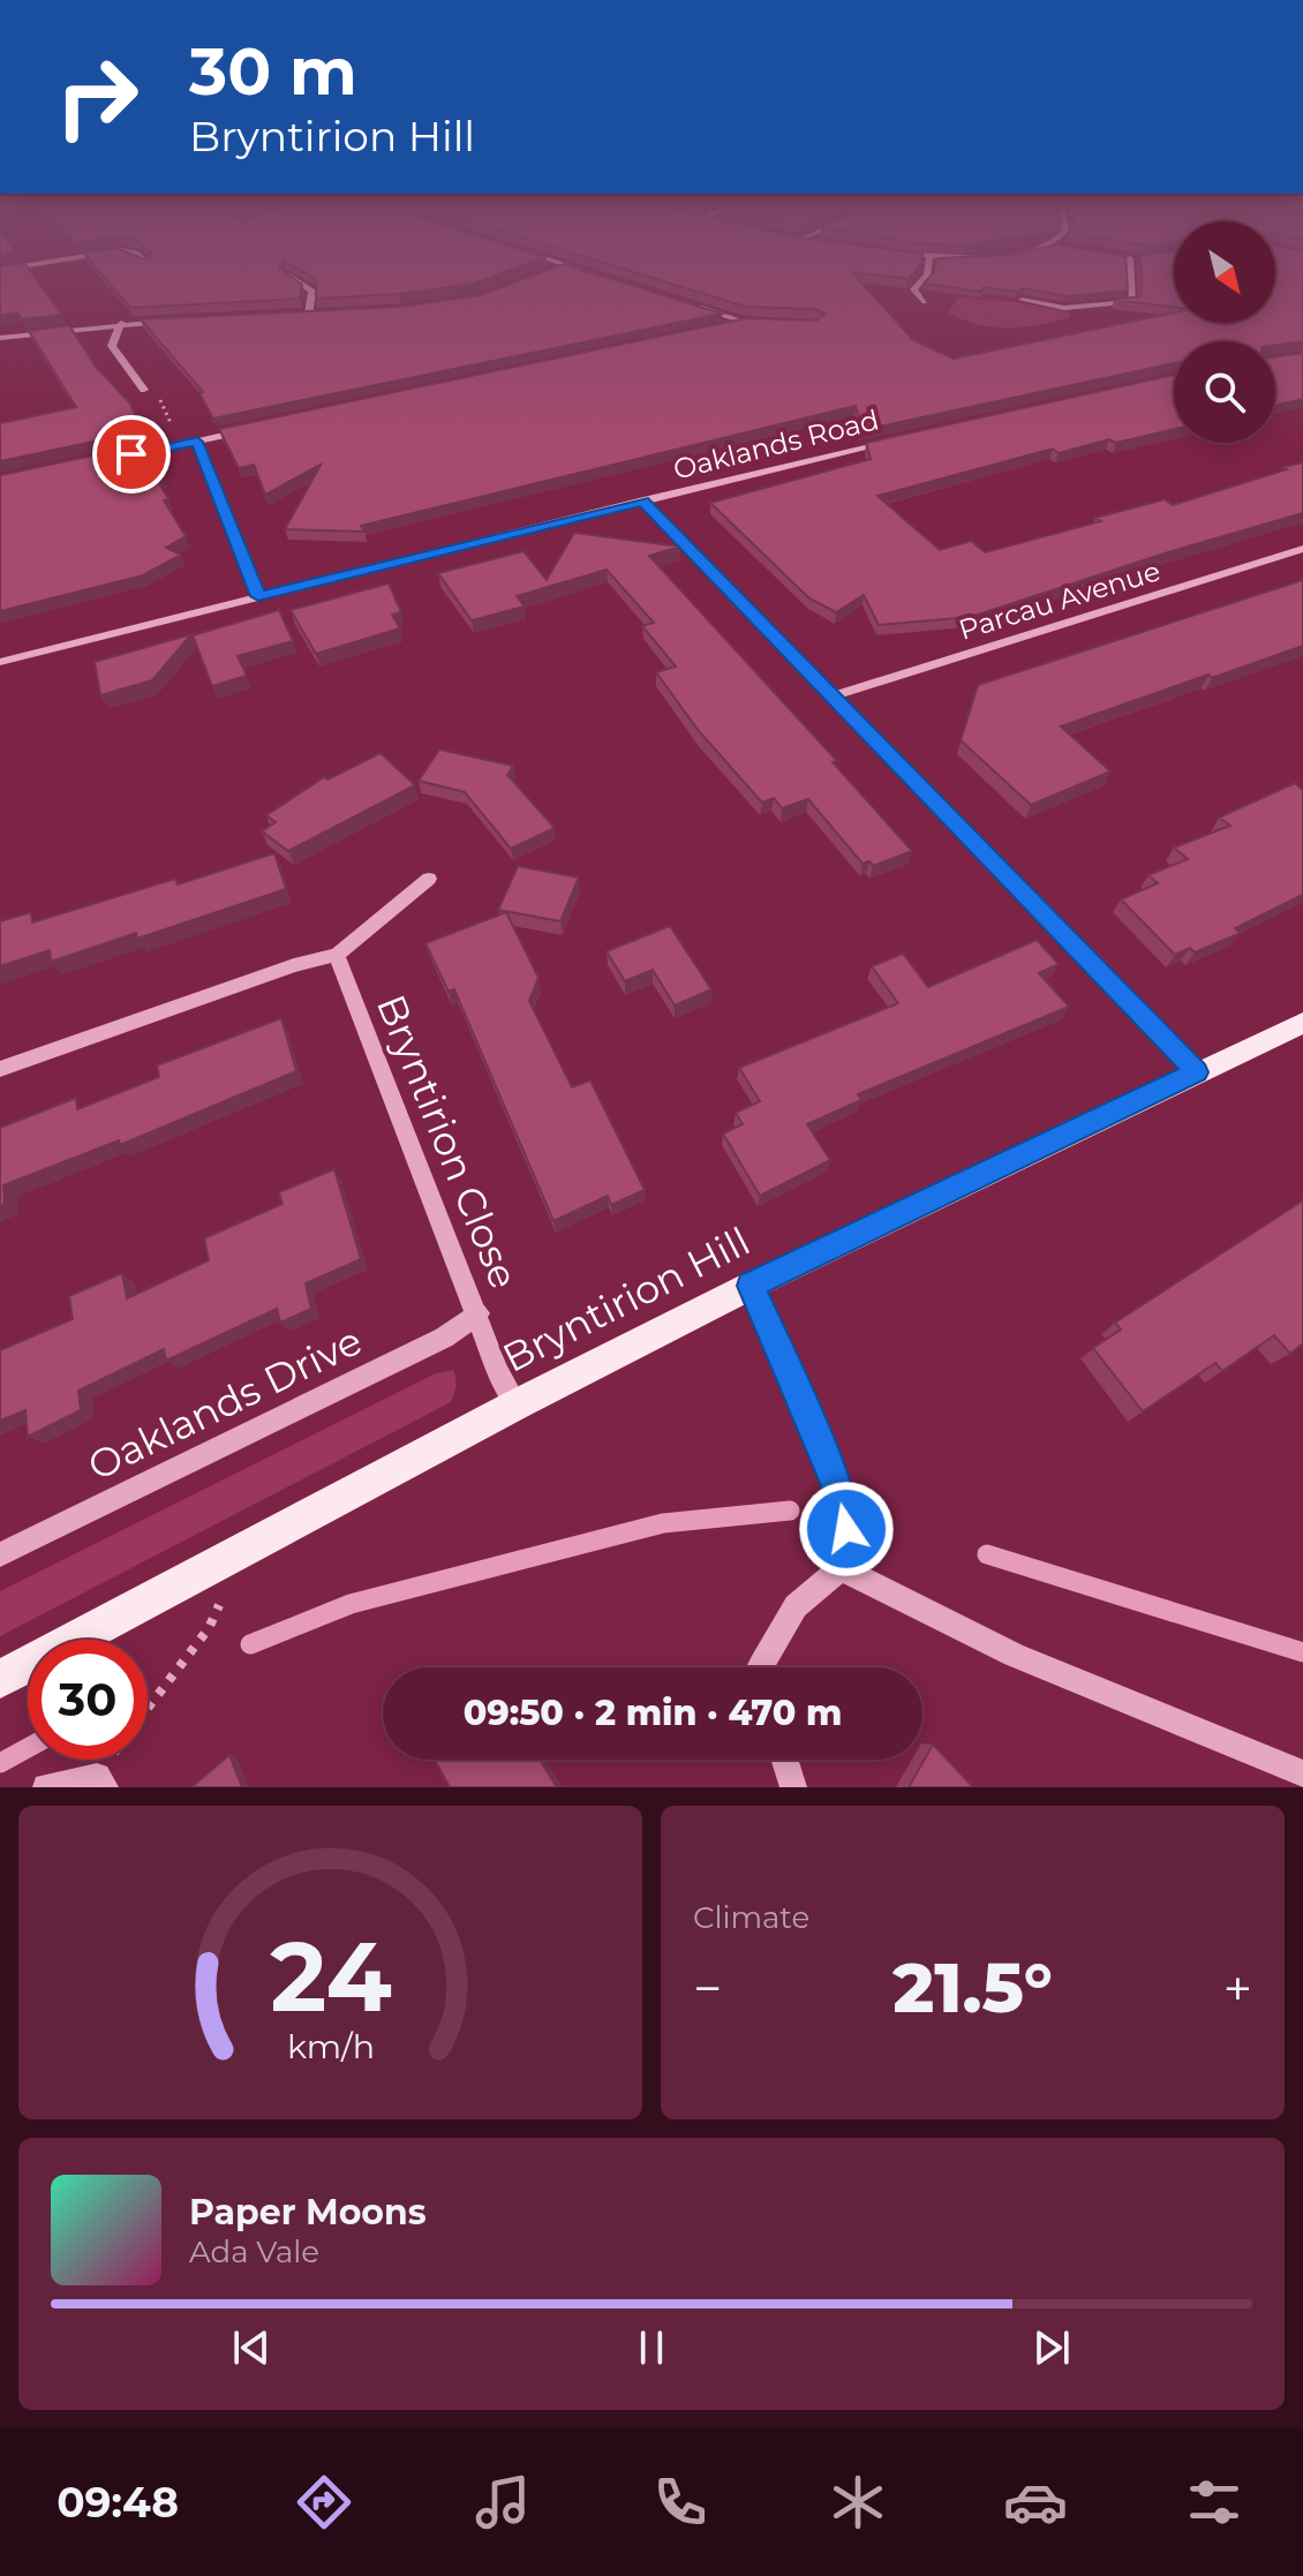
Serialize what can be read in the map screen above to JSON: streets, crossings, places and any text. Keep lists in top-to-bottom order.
{
  "streets": {
    "main road": ["Bryntirion Hill"],
    "street": [
      "Oaklands Road",
      "Parcau Avenue",
      "Bryntirion Close",
      "Oaklands Drive"
    ]
  },
  "crossings": [
    ["Bryntirion Close", "Bryntirion Hill"],
    ["Bryntirion Close", "Oaklands Drive"]
  ],
  "north": "bottom right",
  "page": {
    "turn": ["30 m", "Bryntirion Hill"],
    "limit": "30",
    "trip": "09:50 · 2 min · 470 m",
    "tile": "Climate",
    "heat": ["−", "21.5°", "+"],
    "song": ["Paper Moons", "Ada Vale"],
    "tabs": "09:48",
    "gauge": ["24", "km/h"]
  }
}
